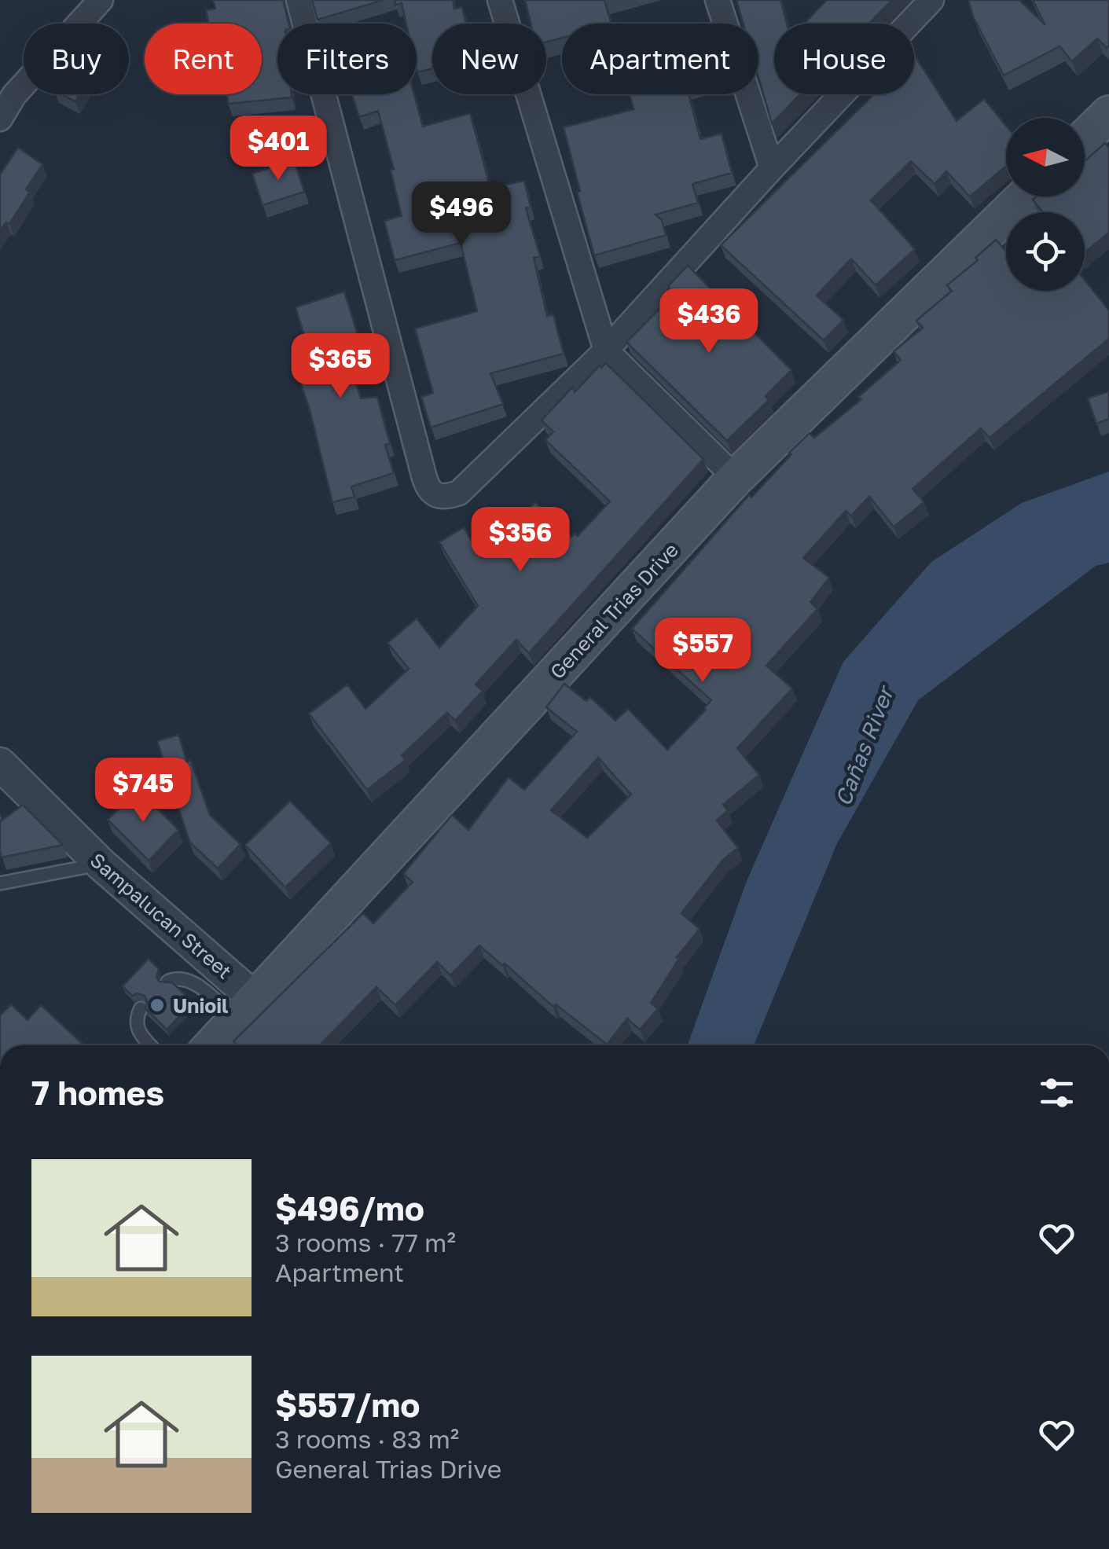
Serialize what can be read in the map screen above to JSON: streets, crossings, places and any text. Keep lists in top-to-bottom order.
{
  "streets": {
    "main road": ["General Trias Drive"],
    "street": ["Sampalucan Street"]
  },
  "crossings": [
    ["General Trias Drive", "Sampalucan Street"]
  ],
  "water": ["Cañas River"],
  "places": ["Unioil"],
  "north": "left",
  "page": {
    "chip": [
      "Buy",
      "Rent",
      "Filters",
      "New",
      "Apartment",
      "House"
    ],
    "price": [
      "$401",
      "$496",
      "$436",
      "$365",
      "$356",
      "$557",
      "$745"
    ],
    "heading": "7 homes",
    "list": [
      {
        "name": "$496/mo",
        "note": "3 rooms · 77 m² · Apartment"
      },
      {
        "name": "$557/mo",
        "note": "3 rooms · 83 m² · General Trias Drive"
      }
    ]
  }
}
